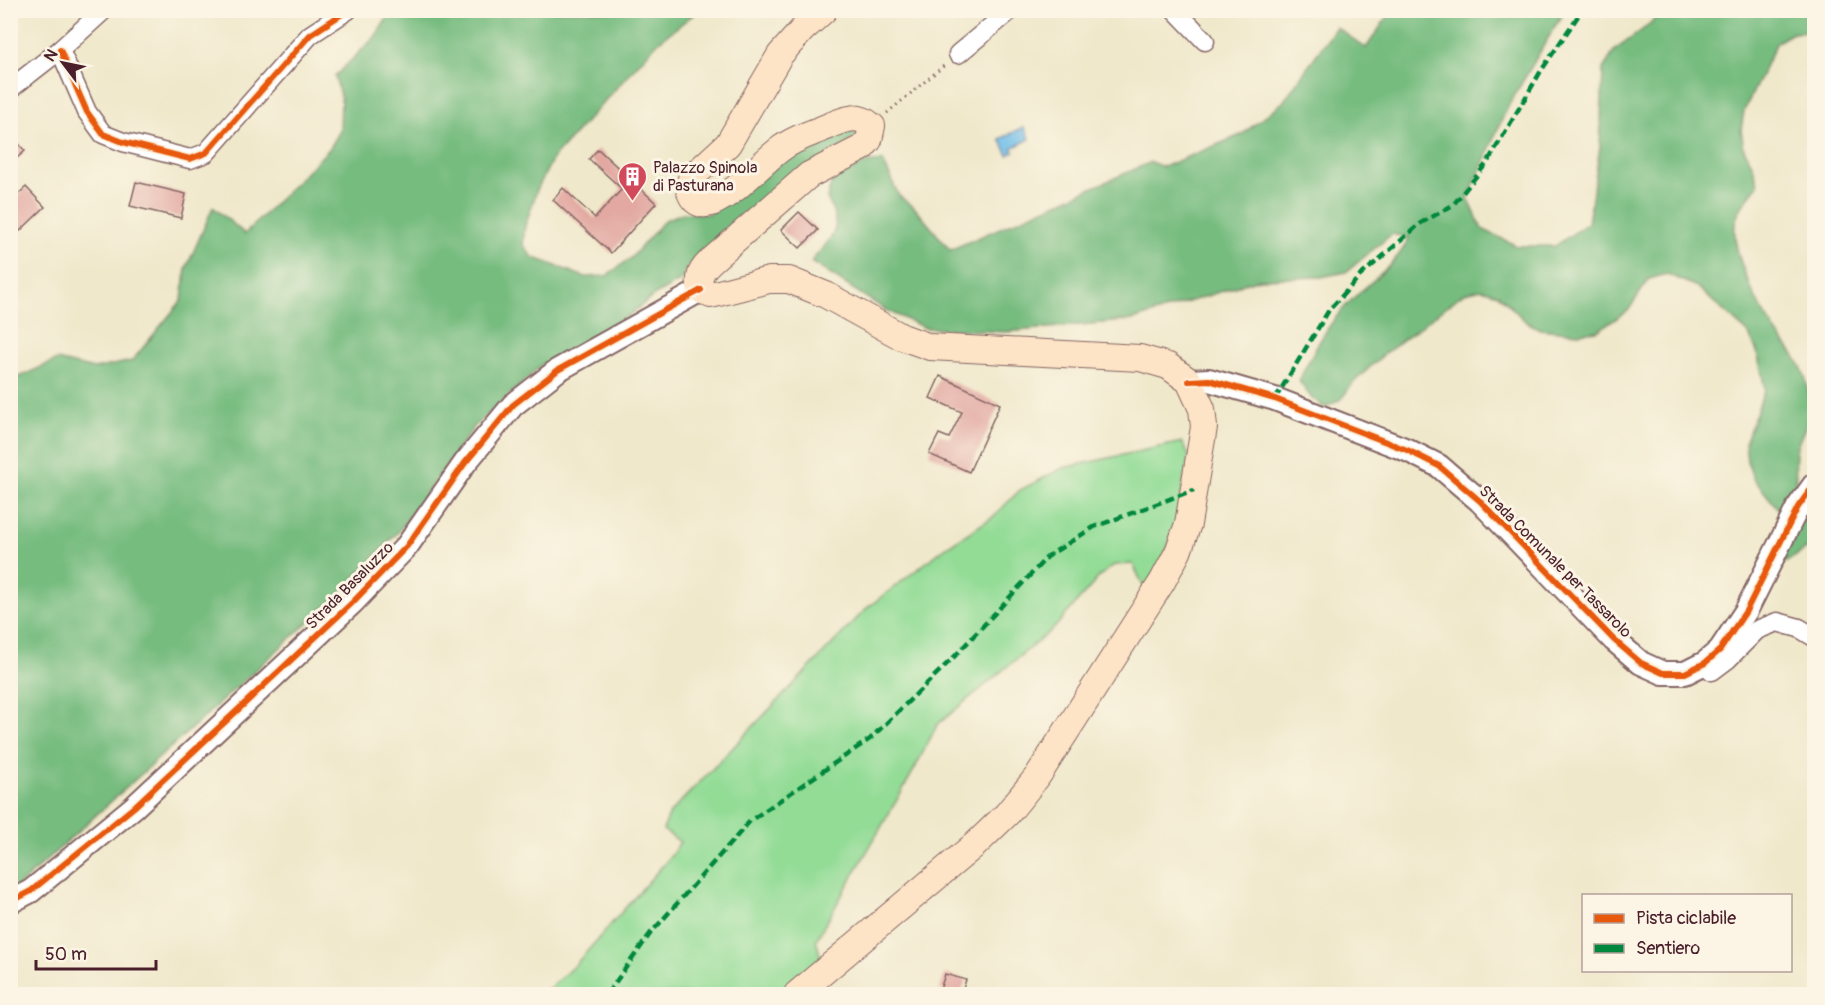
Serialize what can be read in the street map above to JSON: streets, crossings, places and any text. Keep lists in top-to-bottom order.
{
  "streets": {
    "street": ["Strada Comunale per Tassarolo", "Strada Basaluzzo"]
  },
  "places": {
    "building": ["Palazzo Spinola di Pasturana"]
  },
  "legend": ["Pista ciclabile", "Sentiero"],
  "scale_bar": "50 m",
  "north": "top left"
}
